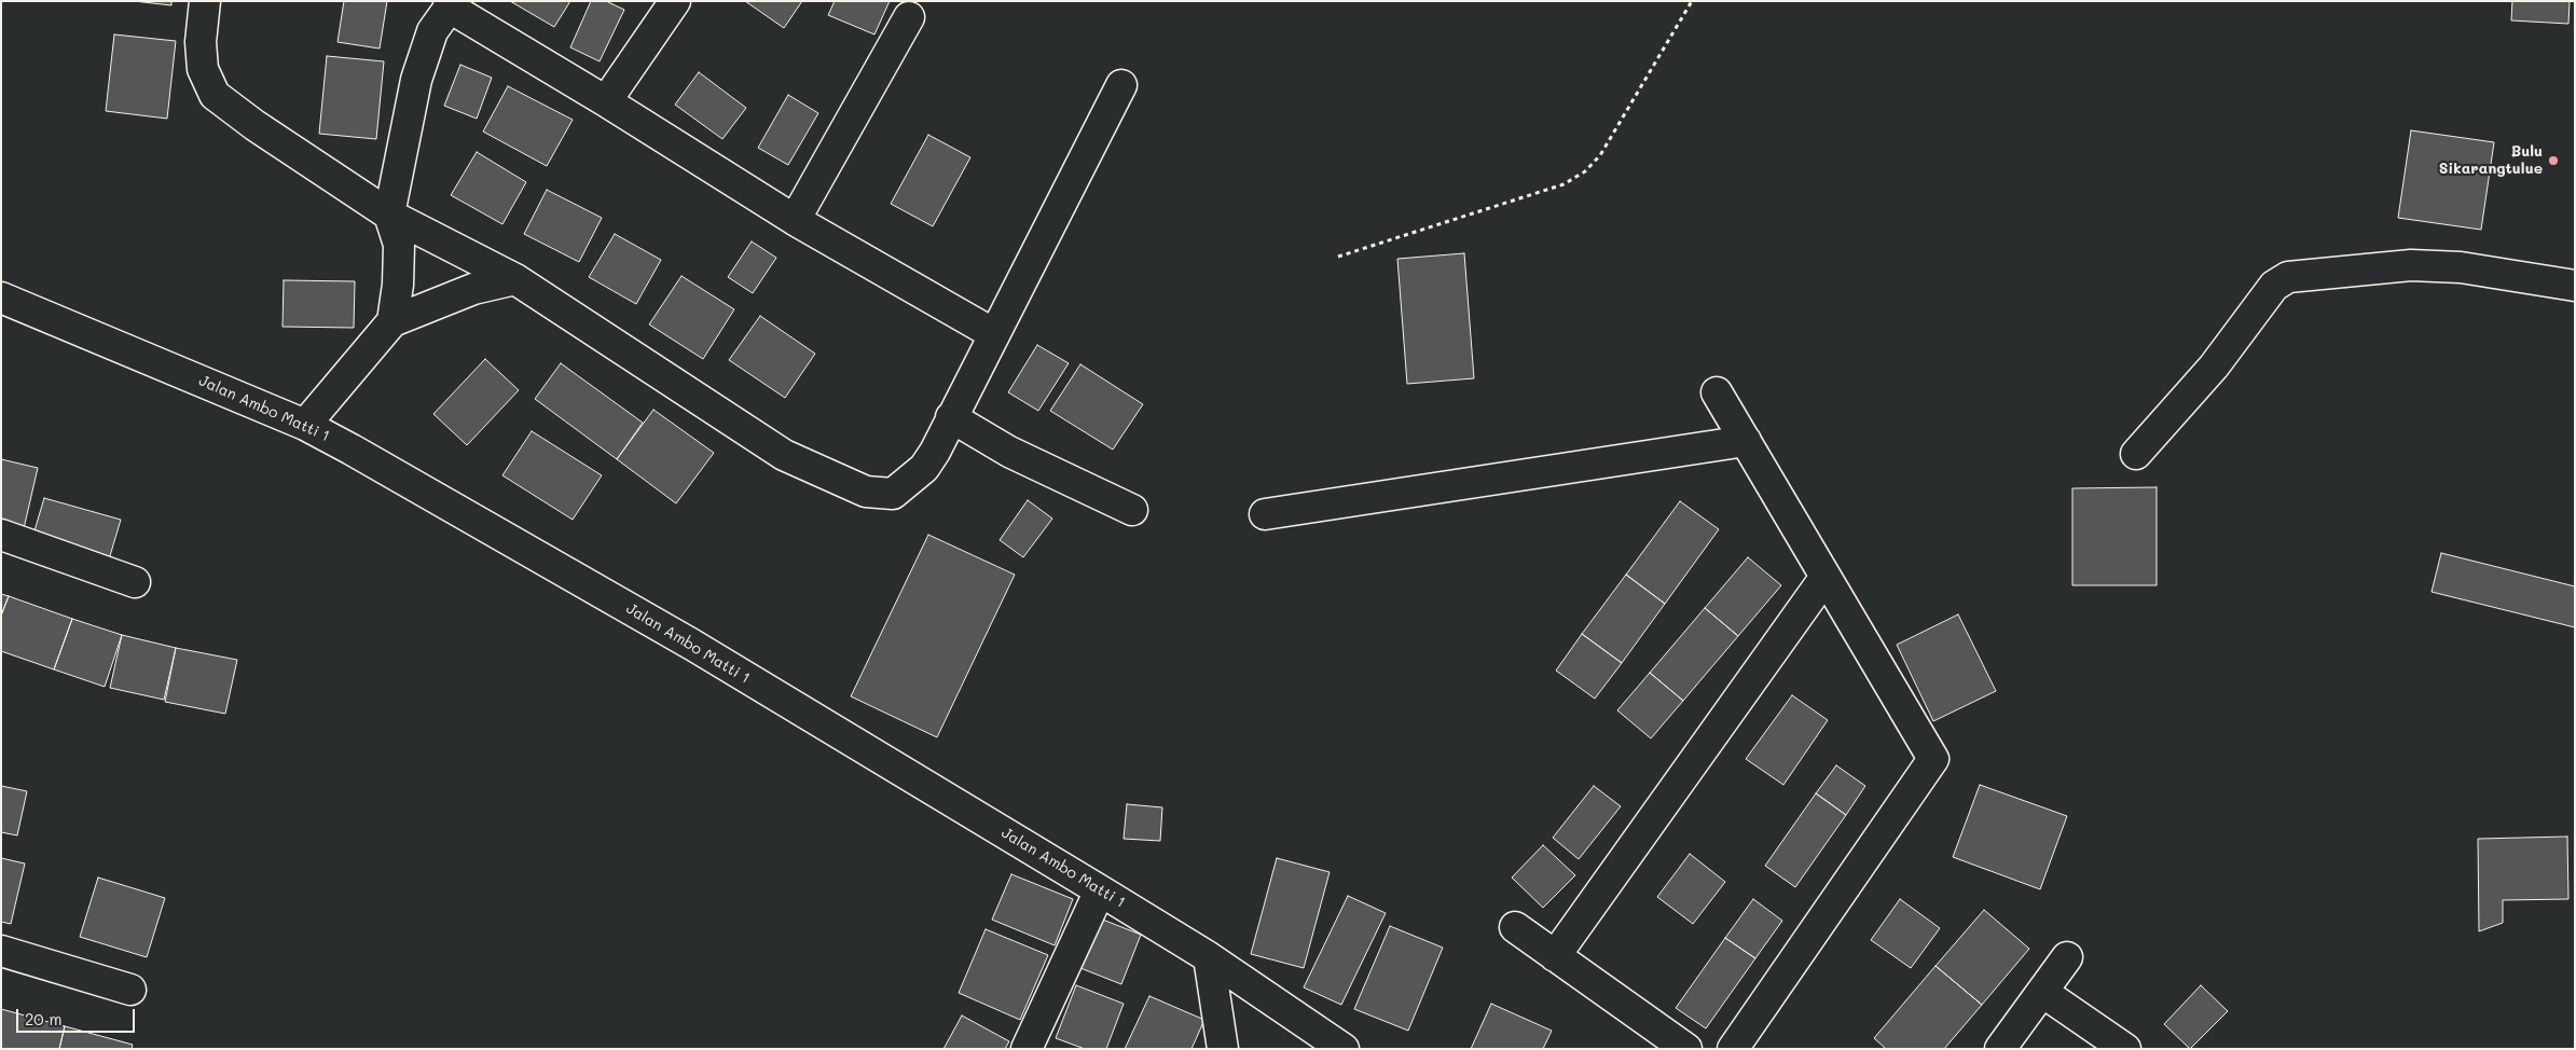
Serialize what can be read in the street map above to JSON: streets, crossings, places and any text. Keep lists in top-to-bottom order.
{
  "streets": {
    "street": ["Jalan Ambo Matti 1"]
  },
  "places": ["Bulu Sikarangtulue"],
  "scale_bar": "20 m"
}
